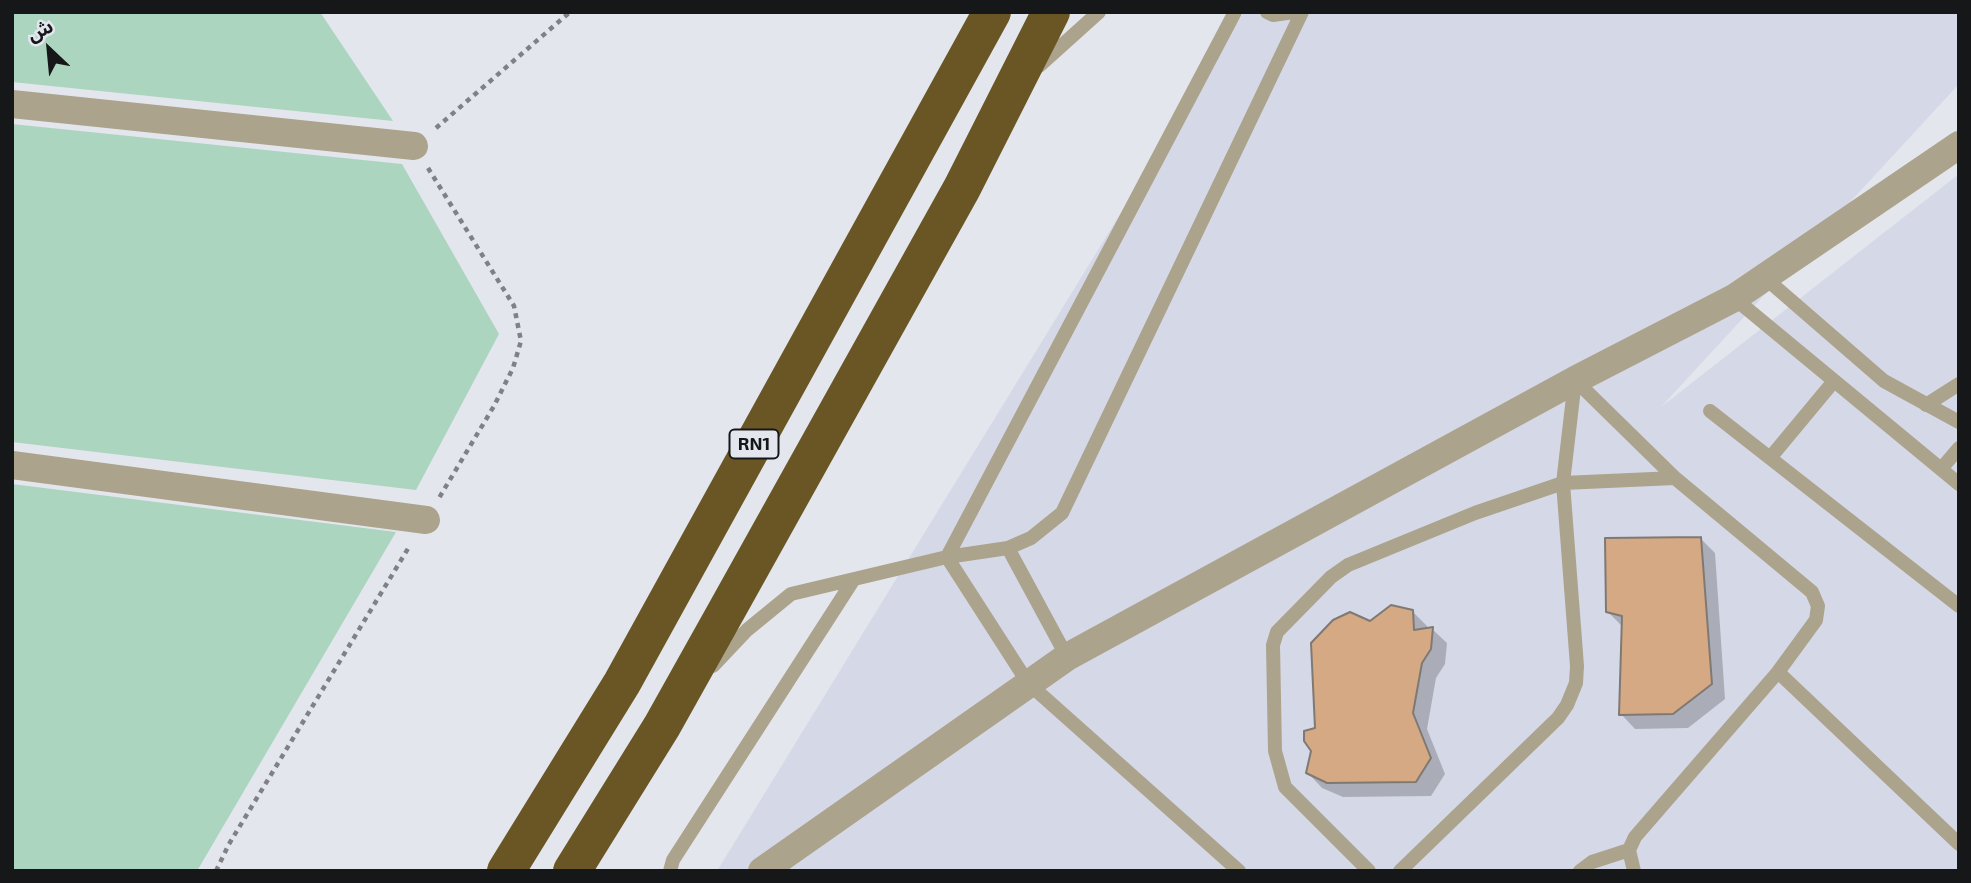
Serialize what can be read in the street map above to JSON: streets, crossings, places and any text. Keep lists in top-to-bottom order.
{
  "streets": {
    "highway": ["RN1"]
  },
  "north": "top left"
}
